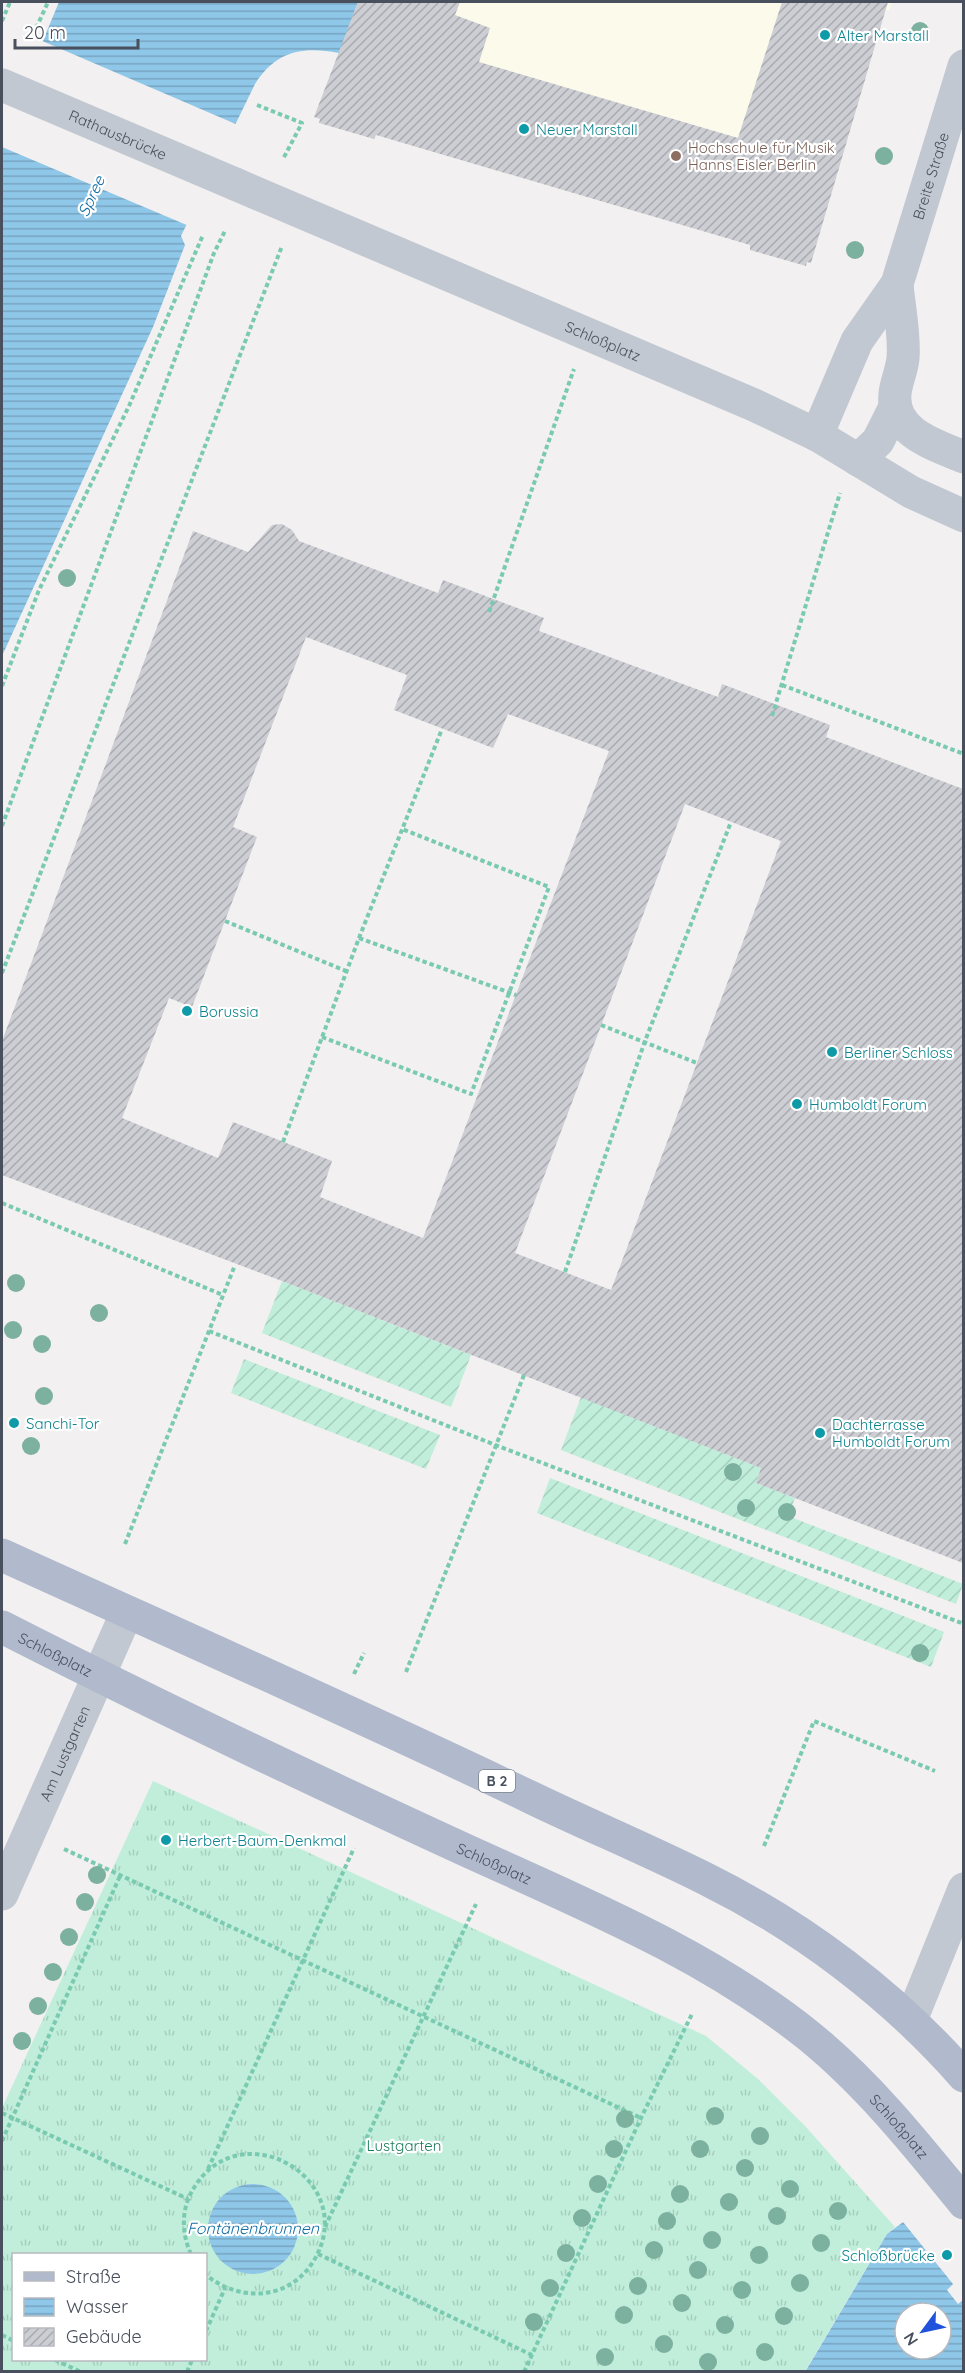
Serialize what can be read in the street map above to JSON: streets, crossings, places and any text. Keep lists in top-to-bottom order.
{
  "streets": {
    "main road": ["Schloßplatz", "B 2"],
    "street": ["Rathausbrücke", "Breite Straße", "Am Lustgarten"]
  },
  "crossings": [
    ["Rathausbrücke", "Schloßplatz"],
    ["Breite Straße", "Schloßplatz"],
    ["Schloßplatz", "Am Lustgarten"],
    ["Am Lustgarten", "B 2"]
  ],
  "water": ["Spree", "Fontänenbrunnen"],
  "parks": ["Lustgarten"],
  "places": [
    "Alter Marstall",
    "Neuer Marstall",
    "Hochschule für Musik Hanns Eisler Berlin",
    "Borussia",
    "Berliner Schloss",
    "Humboldt Forum",
    "Sanchi-Tor",
    "Dachterrasse Humboldt Forum",
    "Herbert-Baum-Denkmal",
    "Schloßbrücke"
  ],
  "legend": ["Straße", "Wasser", "Gebäude"],
  "scale_bar": "20 m",
  "north": "bottom left"
}
